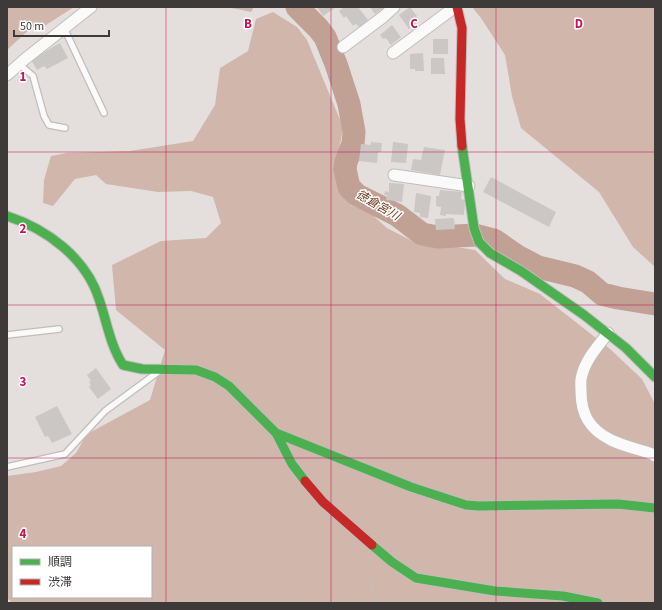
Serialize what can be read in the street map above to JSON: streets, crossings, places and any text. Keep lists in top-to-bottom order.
{
  "water": ["徳倉宮川"],
  "legend": ["順調", "渋滞"],
  "scale_bar": "50 m",
  "grid": {
    "columns": ["B", "C", "D"],
    "rows": [
      "1",
      "2",
      "3",
      "4"
    ]
  }
}
